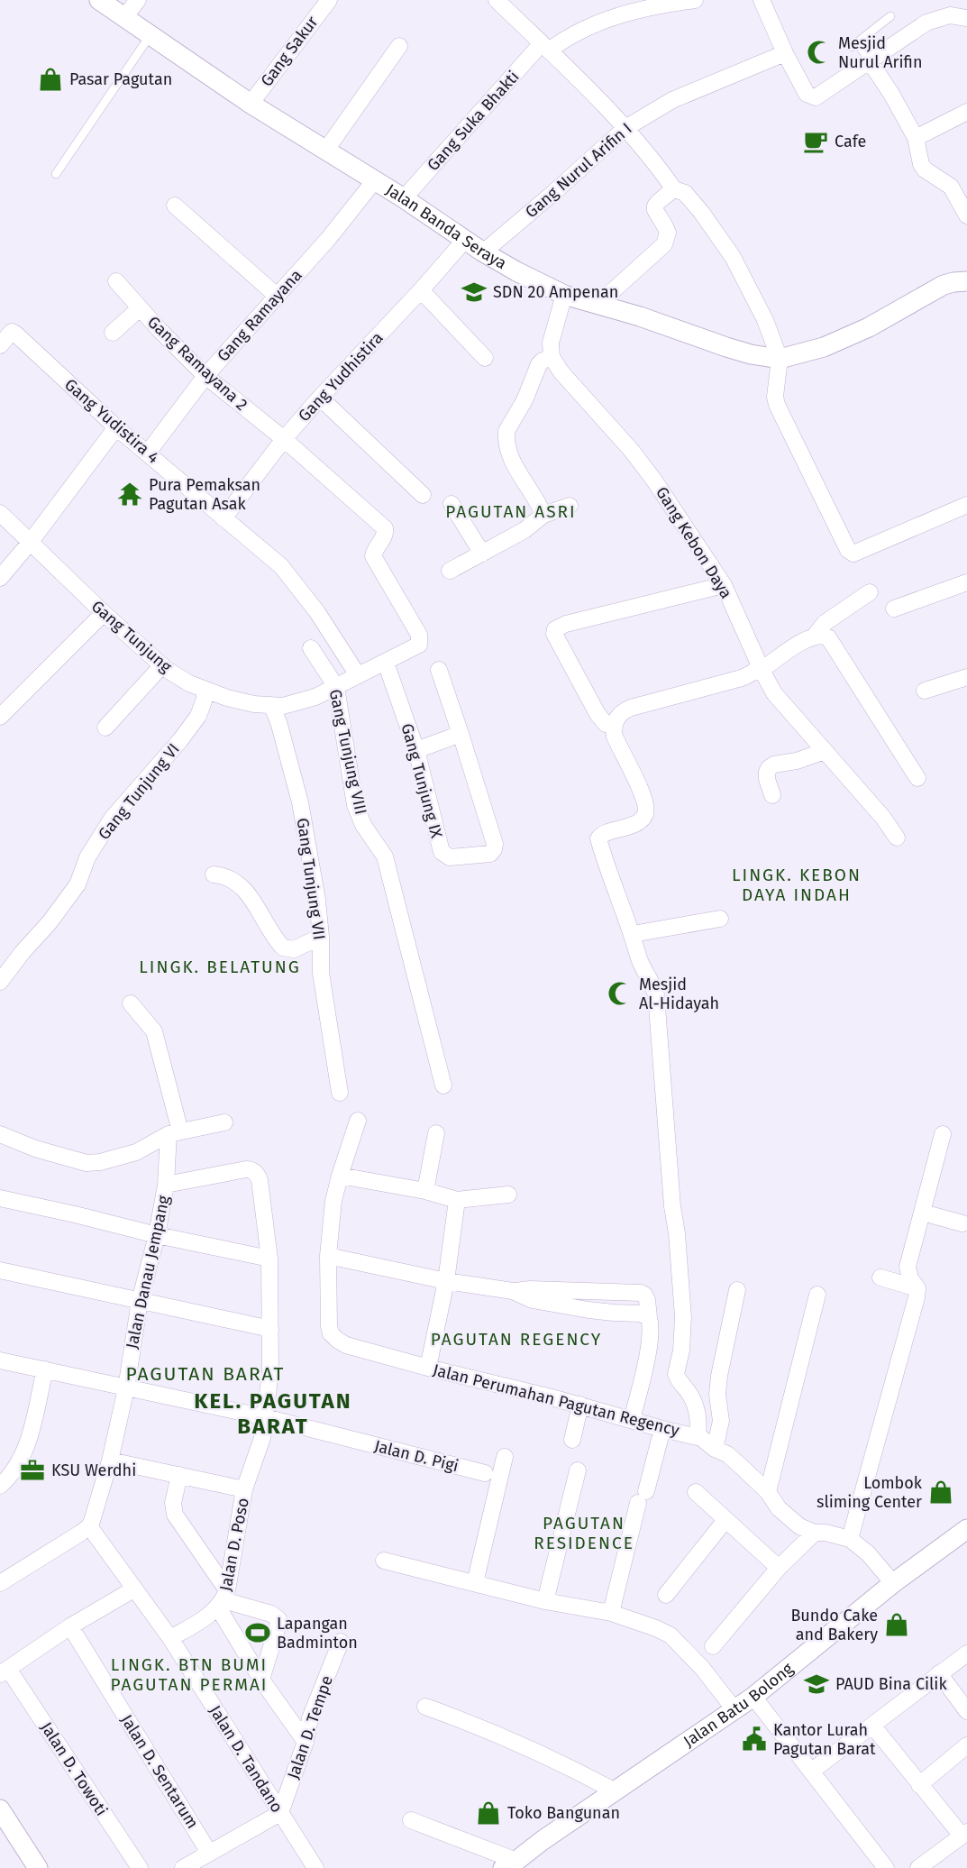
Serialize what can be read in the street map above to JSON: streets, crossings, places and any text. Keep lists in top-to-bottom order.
{
  "streets": {
    "street": [
      "Gang Sakur",
      "Gang Suka Bhakti",
      "Gang Nurul Arifin I",
      "Jalan Banda Seraya",
      "Gang Ramayana",
      "Gang Ramayana 2",
      "Gang Yudhistira",
      "Gang Yudistira 4",
      "Gang Kebon Daya",
      "Gang Tunjung",
      "Gang Tunjung VIII",
      "Gang Tunjung IX",
      "Gang Tunjung VI",
      "Gang Tunjung VII",
      "Jalan Danau Jempang",
      "Jalan Perumahan Pagutan Regency",
      "Jalan D. Pigi",
      "Jalan D. Poso",
      "Jalan Batu Bolong",
      "Jalan D. Tempe",
      "Jalan D. Tandano",
      "Jalan D. Towoti",
      "Jalan D. Sentarum"
    ]
  },
  "crossings": [
    ["Gang Sakur", "Jalan Banda Seraya"],
    ["Gang Suka Bhakti", "Jalan Banda Seraya"],
    ["Gang Nurul Arifin I", "Jalan Banda Seraya"],
    ["Jalan Banda Seraya", "Gang Ramayana"],
    ["Jalan Banda Seraya", "Gang Yudhistira"],
    ["Gang Ramayana", "Gang Ramayana 2"],
    ["Gang Ramayana", "Gang Yudistira 4"],
    ["Gang Ramayana 2", "Gang Yudhistira"],
    ["Gang Ramayana 2", "Gang Tunjung"],
    ["Gang Yudhistira", "Gang Yudistira 4"],
    ["Gang Yudistira 4", "Gang Tunjung"],
    ["Gang Tunjung", "Gang Tunjung VIII"],
    ["Gang Tunjung", "Gang Tunjung IX"],
    ["Gang Tunjung", "Gang Tunjung VI"],
    ["Gang Tunjung", "Gang Tunjung VII"],
    ["Jalan Danau Jempang", "Jalan D. Pigi"],
    ["Jalan Danau Jempang", "Jalan D. Poso"],
    ["Jalan Danau Jempang", "Jalan D. Tandano"],
    ["Jalan D. Pigi", "Jalan D. Poso"],
    ["Jalan D. Poso", "Jalan D. Tandano"],
    ["Jalan D. Tempe", "Jalan D. Tandano"]
  ],
  "districts": [
    "PAGUTAN ASRI",
    "LINGK. KEBON DAYA INDAH",
    "LINGK. BELATUNG",
    "PAGUTAN REGENCY",
    "PAGUTAN BARAT",
    "KEL. PAGUTAN BARAT",
    "PAGUTAN RESIDENCE",
    "LINGK. BTN BUMI PAGUTAN PERMAI"
  ],
  "places": {
    "mosque": ["Mesjid Nurul Arifin", "Mesjid Al-Hidayah"],
    "shop": [
      "Pasar Pagutan",
      "Lombok sliming Center",
      "Bundo Cake and Bakery",
      "Toko Bangunan"
    ],
    "cafe": ["Cafe"],
    "school or university": ["SDN 20 Ampenan", "PAUD Bina Cilik"],
    "temple": ["Pura Pemaksan Pagutan Asak"],
    "office": ["KSU Werdhi"],
    "sports": ["Lapangan Badminton"],
    "public building": ["Kantor Lurah Pagutan Barat"]
  }
}
